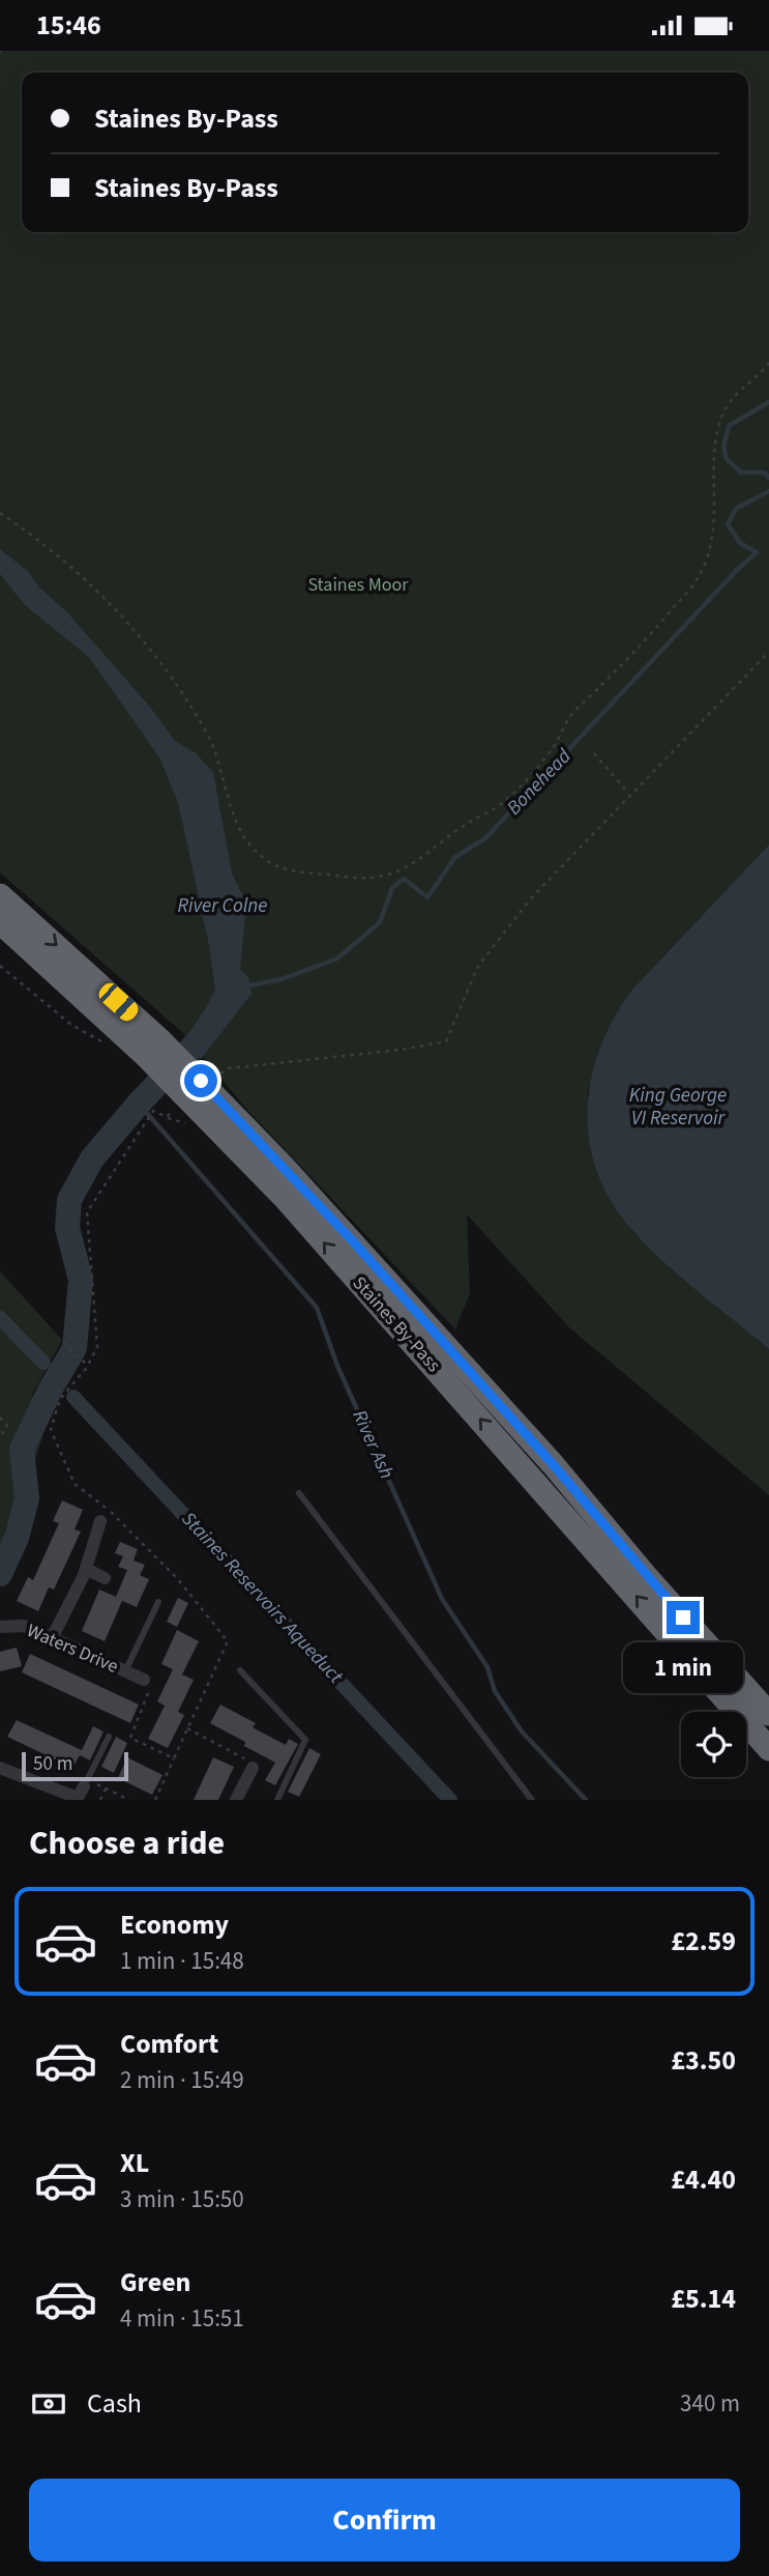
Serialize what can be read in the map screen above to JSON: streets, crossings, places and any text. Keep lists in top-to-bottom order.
{
  "streets": {
    "highway": ["Staines By-Pass"],
    "street": ["Waters Drive"]
  },
  "water": [
    "Bonehead",
    "River Colne",
    "King George VI Reservoir",
    "River Ash",
    "Staines Reservoirs Aqueduct"
  ],
  "parks": ["Staines Moor"],
  "scale_bar": "50 m",
  "page": {
    "status": "15:46",
    "banner": ["Staines By-Pass", "Staines By-Pass"],
    "bubble": "1 min",
    "scale": "50 m",
    "heading": "Choose a ride",
    "list": [
      {
        "name": "Economy",
        "note": "1 min · 15:48",
        "value": "£2.59"
      },
      {
        "name": "Comfort",
        "note": "2 min · 15:49",
        "value": "£3.50"
      },
      {
        "name": "XL",
        "note": "3 min · 15:50",
        "value": "£4.40"
      },
      {
        "name": "Green",
        "note": "4 min · 15:51",
        "value": "£5.14"
      }
    ],
    "pay": ["Cash", "340 m"],
    "buttons": "Confirm"
  }
}
